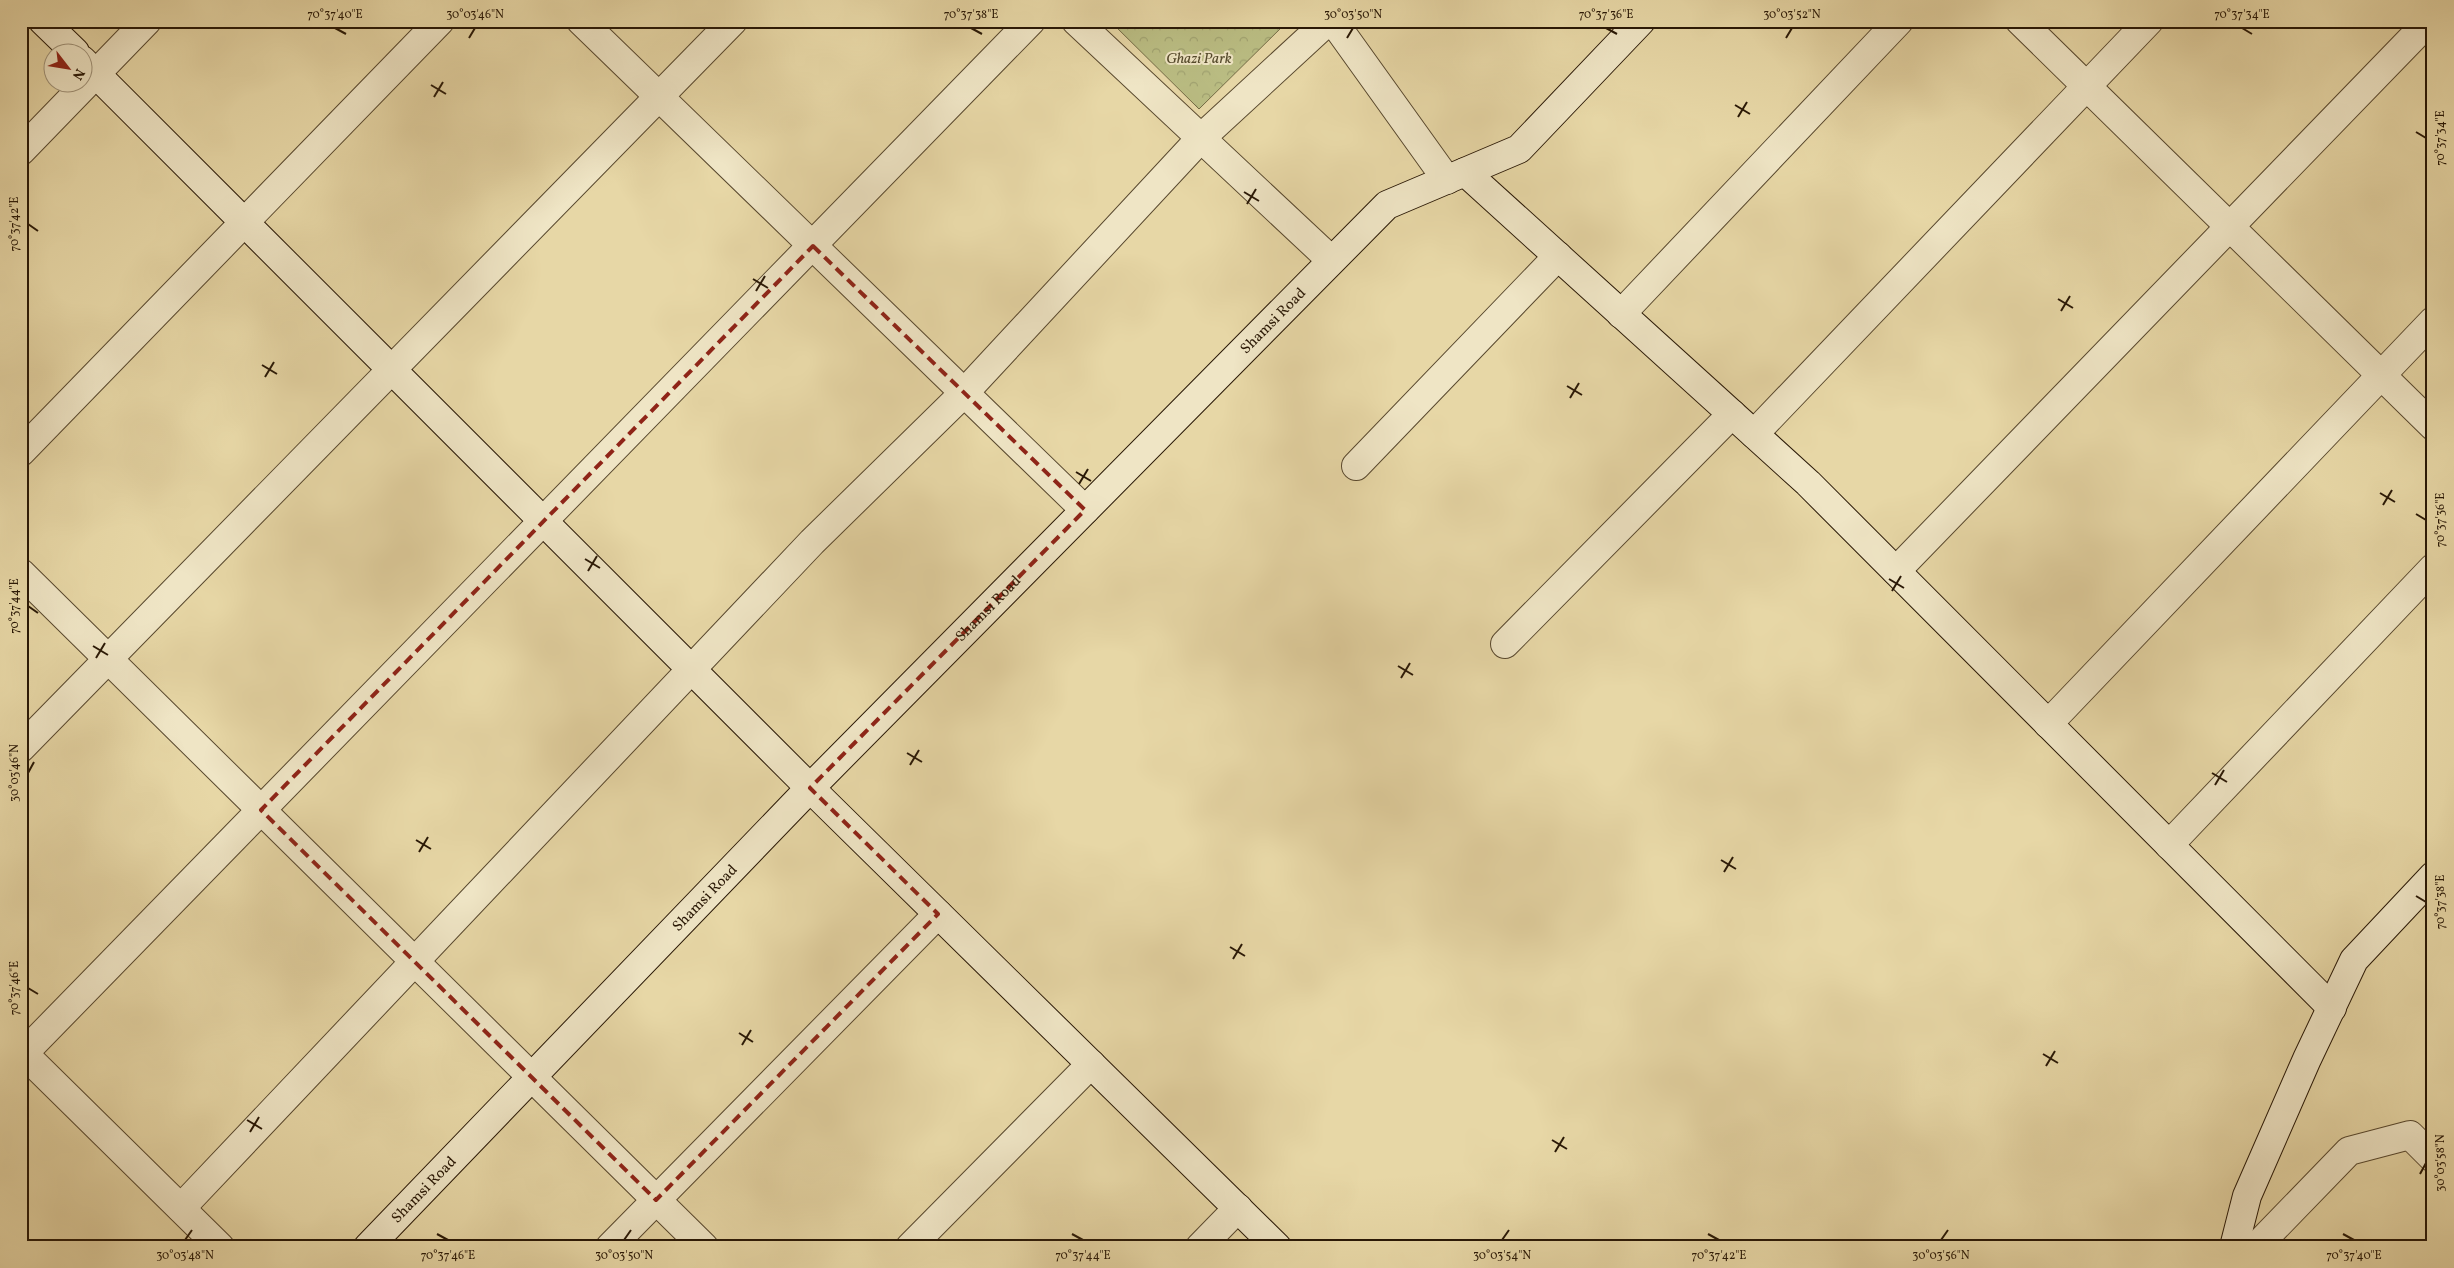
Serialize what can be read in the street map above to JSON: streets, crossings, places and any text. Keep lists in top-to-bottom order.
{
  "streets": {
    "street": ["Shamsi Road"]
  },
  "parks": ["Ghazi Park"],
  "north": "bottom right",
  "coordinates": [
    "70°37'40\"E",
    "30°03'46\"N",
    "70°37'38\"E",
    "30°03'50\"N",
    "70°37'36\"E",
    "30°03'52\"N",
    "70°37'34\"E",
    "70°37'42\"E",
    "70°37'44\"E",
    "70°37'46\"E",
    "30°03'58\"N",
    "30°03'48\"N",
    "30°03'54\"N",
    "30°03'56\"N"
  ]
}
